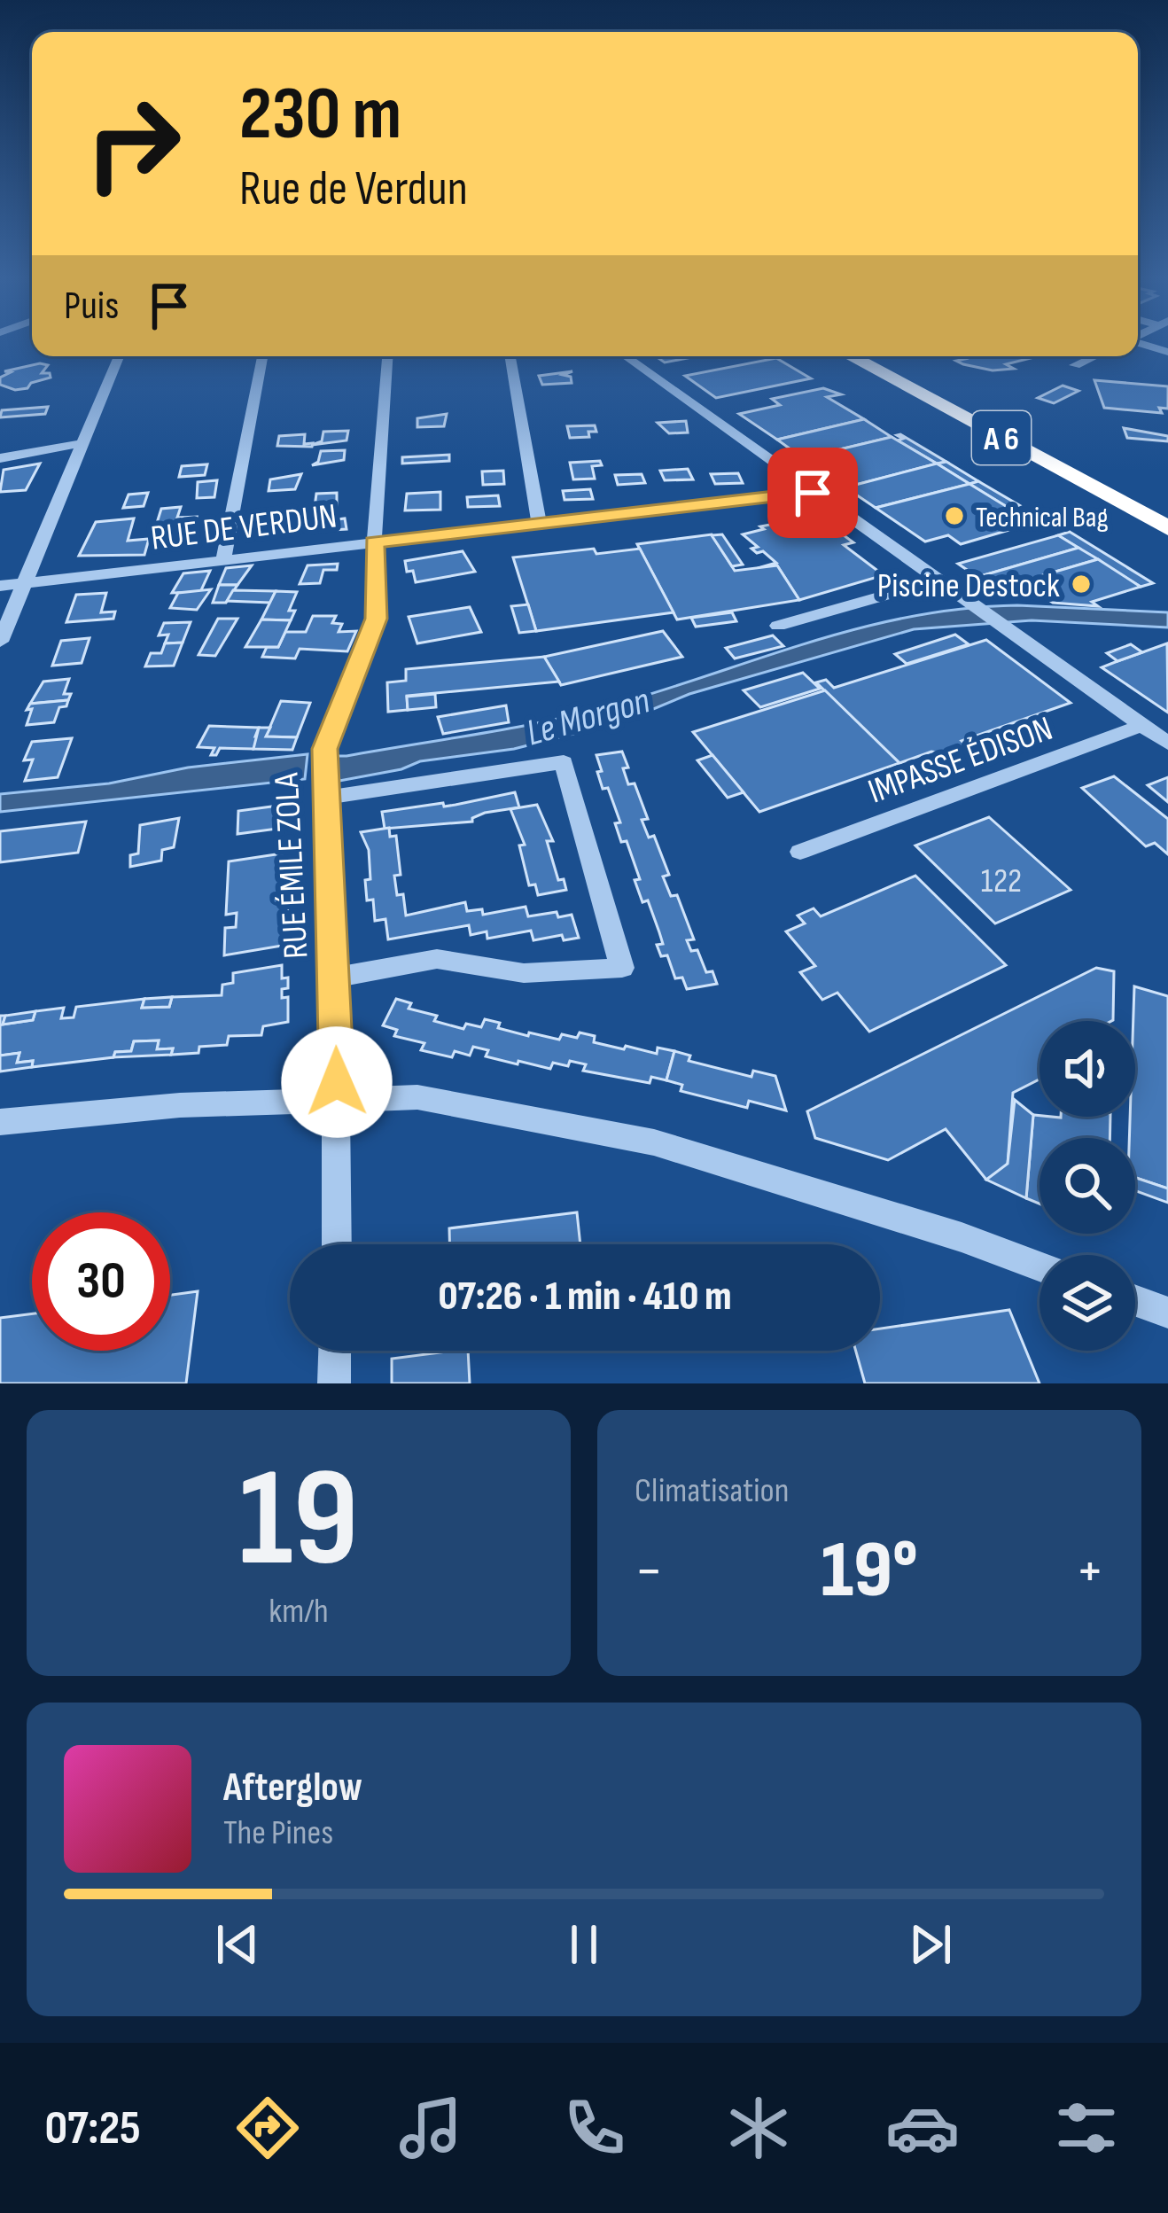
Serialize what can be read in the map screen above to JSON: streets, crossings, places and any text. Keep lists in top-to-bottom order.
{
  "streets": {
    "highway": ["A 6"],
    "street": ["RUE DE VERDUN", "IMPASSE ÉDISON", "RUE ÉMILE ZOLA"]
  },
  "crossings": [
    ["RUE DE VERDUN", "RUE ÉMILE ZOLA"]
  ],
  "water": ["Le Morgon"],
  "places": ["Technical Bag", "Piscine Destock"],
  "house_numbers": ["122"],
  "page": {
    "turn": ["230 m", "Rue de Verdun"],
    "then": "Puis",
    "limit": "30",
    "trip": "07:26 · 1 min · 410 m",
    "tile": [
      ["19", "km/h"],
      "Climatisation"
    ],
    "heat": ["−", "19°", "+"],
    "song": ["Afterglow", "The Pines"],
    "tabs": "07:25"
  }
}
